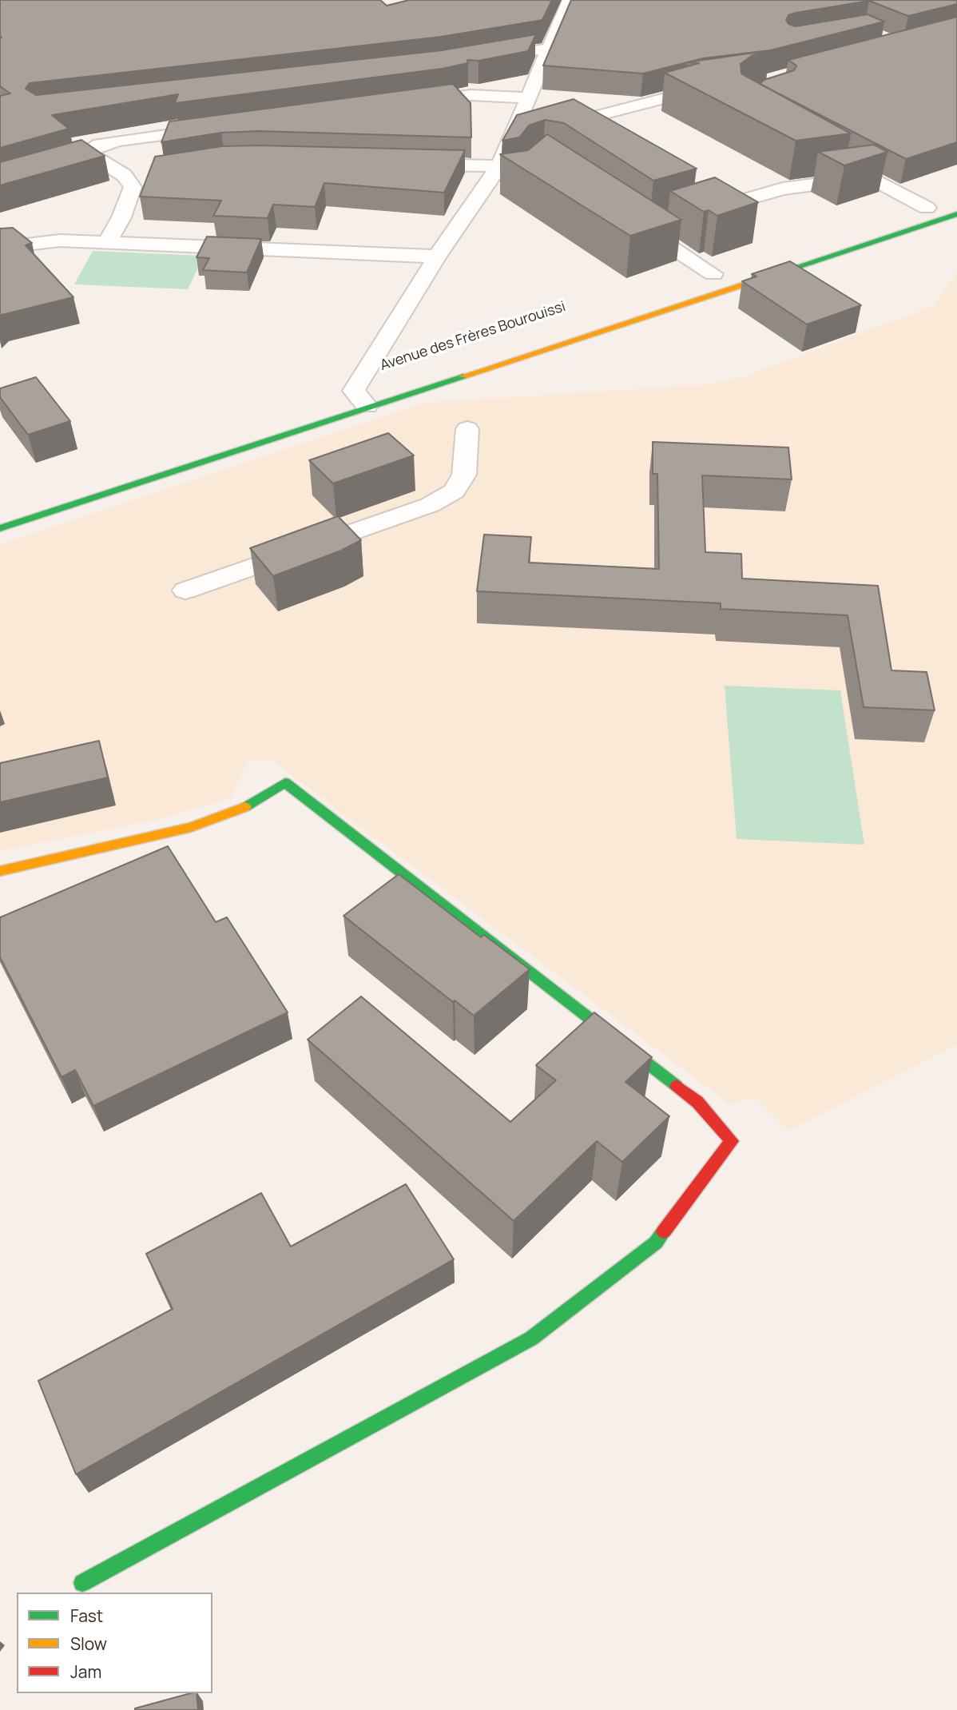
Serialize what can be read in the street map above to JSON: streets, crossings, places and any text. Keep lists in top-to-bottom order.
{
  "streets": {
    "main road": ["Avenue des Frères Bourouissi"]
  },
  "legend": ["Fast", "Slow", "Jam"]
}
